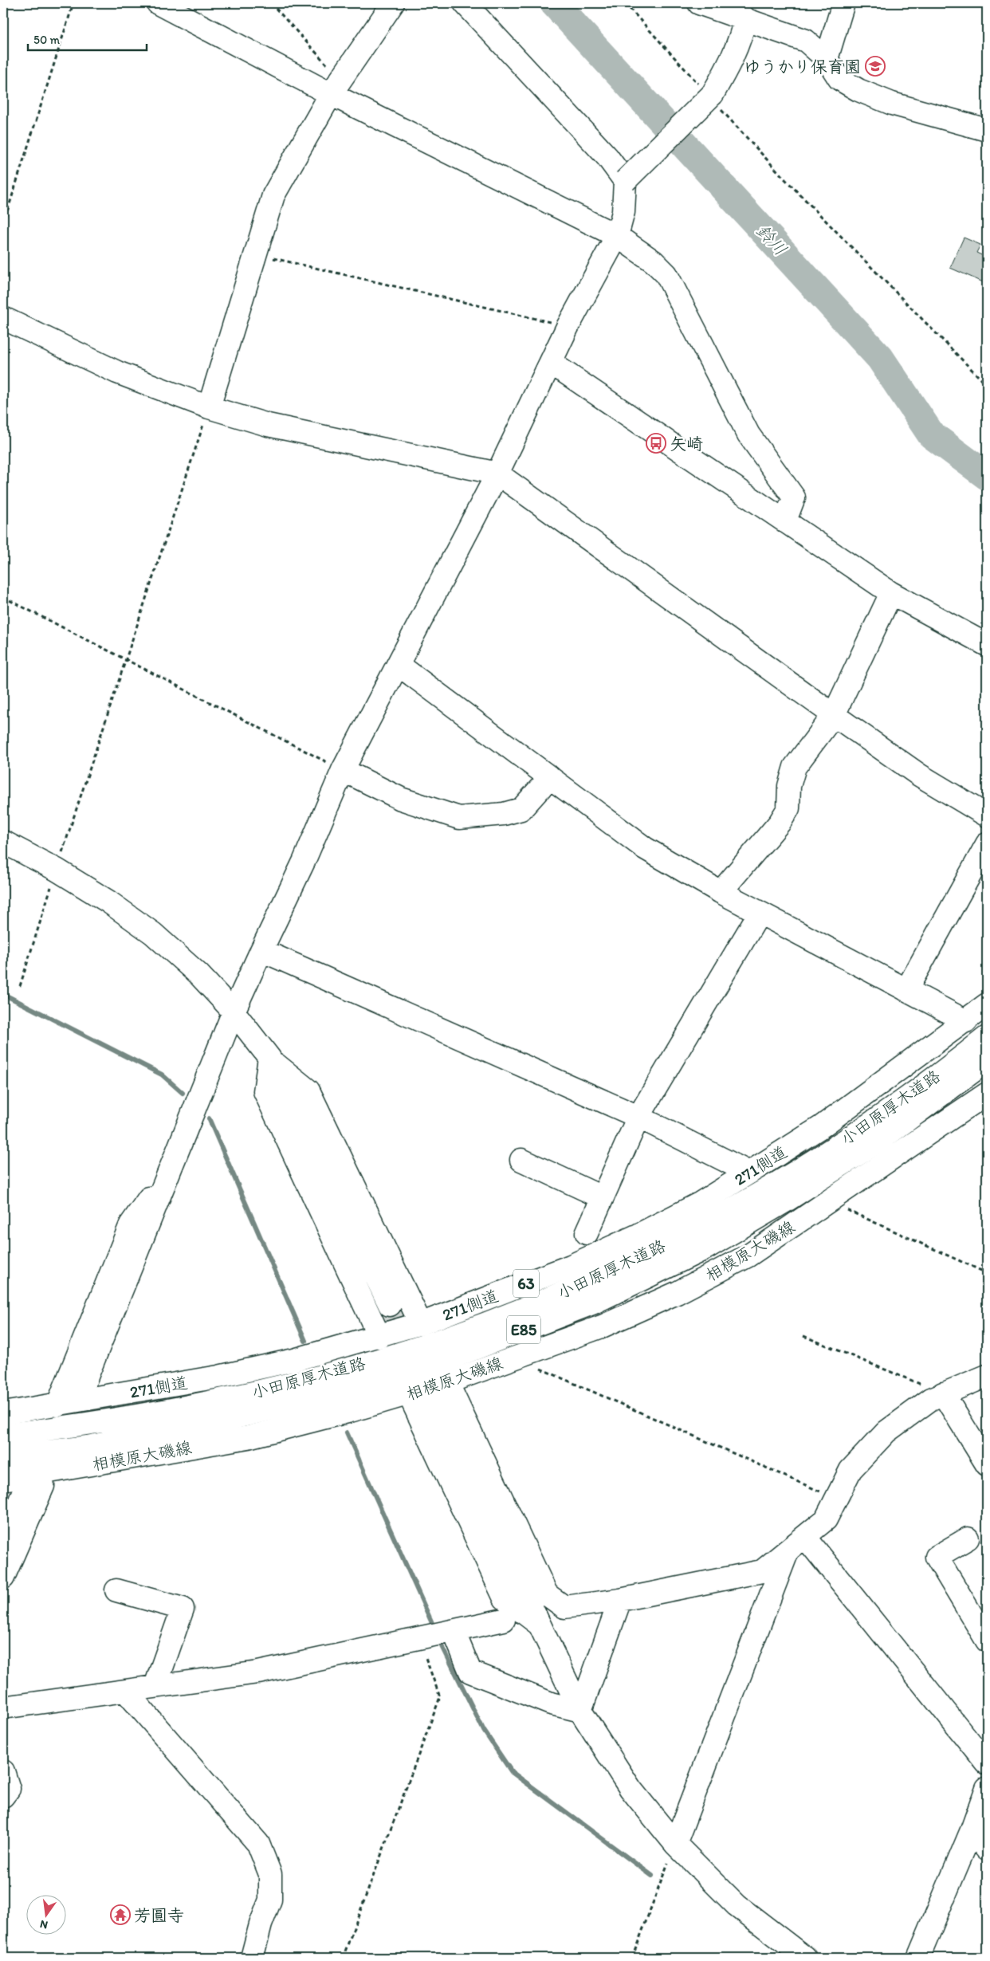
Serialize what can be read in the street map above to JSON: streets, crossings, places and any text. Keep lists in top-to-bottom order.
{
  "streets": {
    "main road": [
      "小田原厚木道路",
      "271側道",
      "相模原大磯線",
      "63",
      "E85"
    ]
  },
  "water": ["鈴川"],
  "places": {
    "school or university": ["ゆうかり保育園"],
    "bus stop": ["矢崎"],
    "temple": ["芳圓寺"]
  },
  "scale_bar": "50 m",
  "north": "bottom"
}
